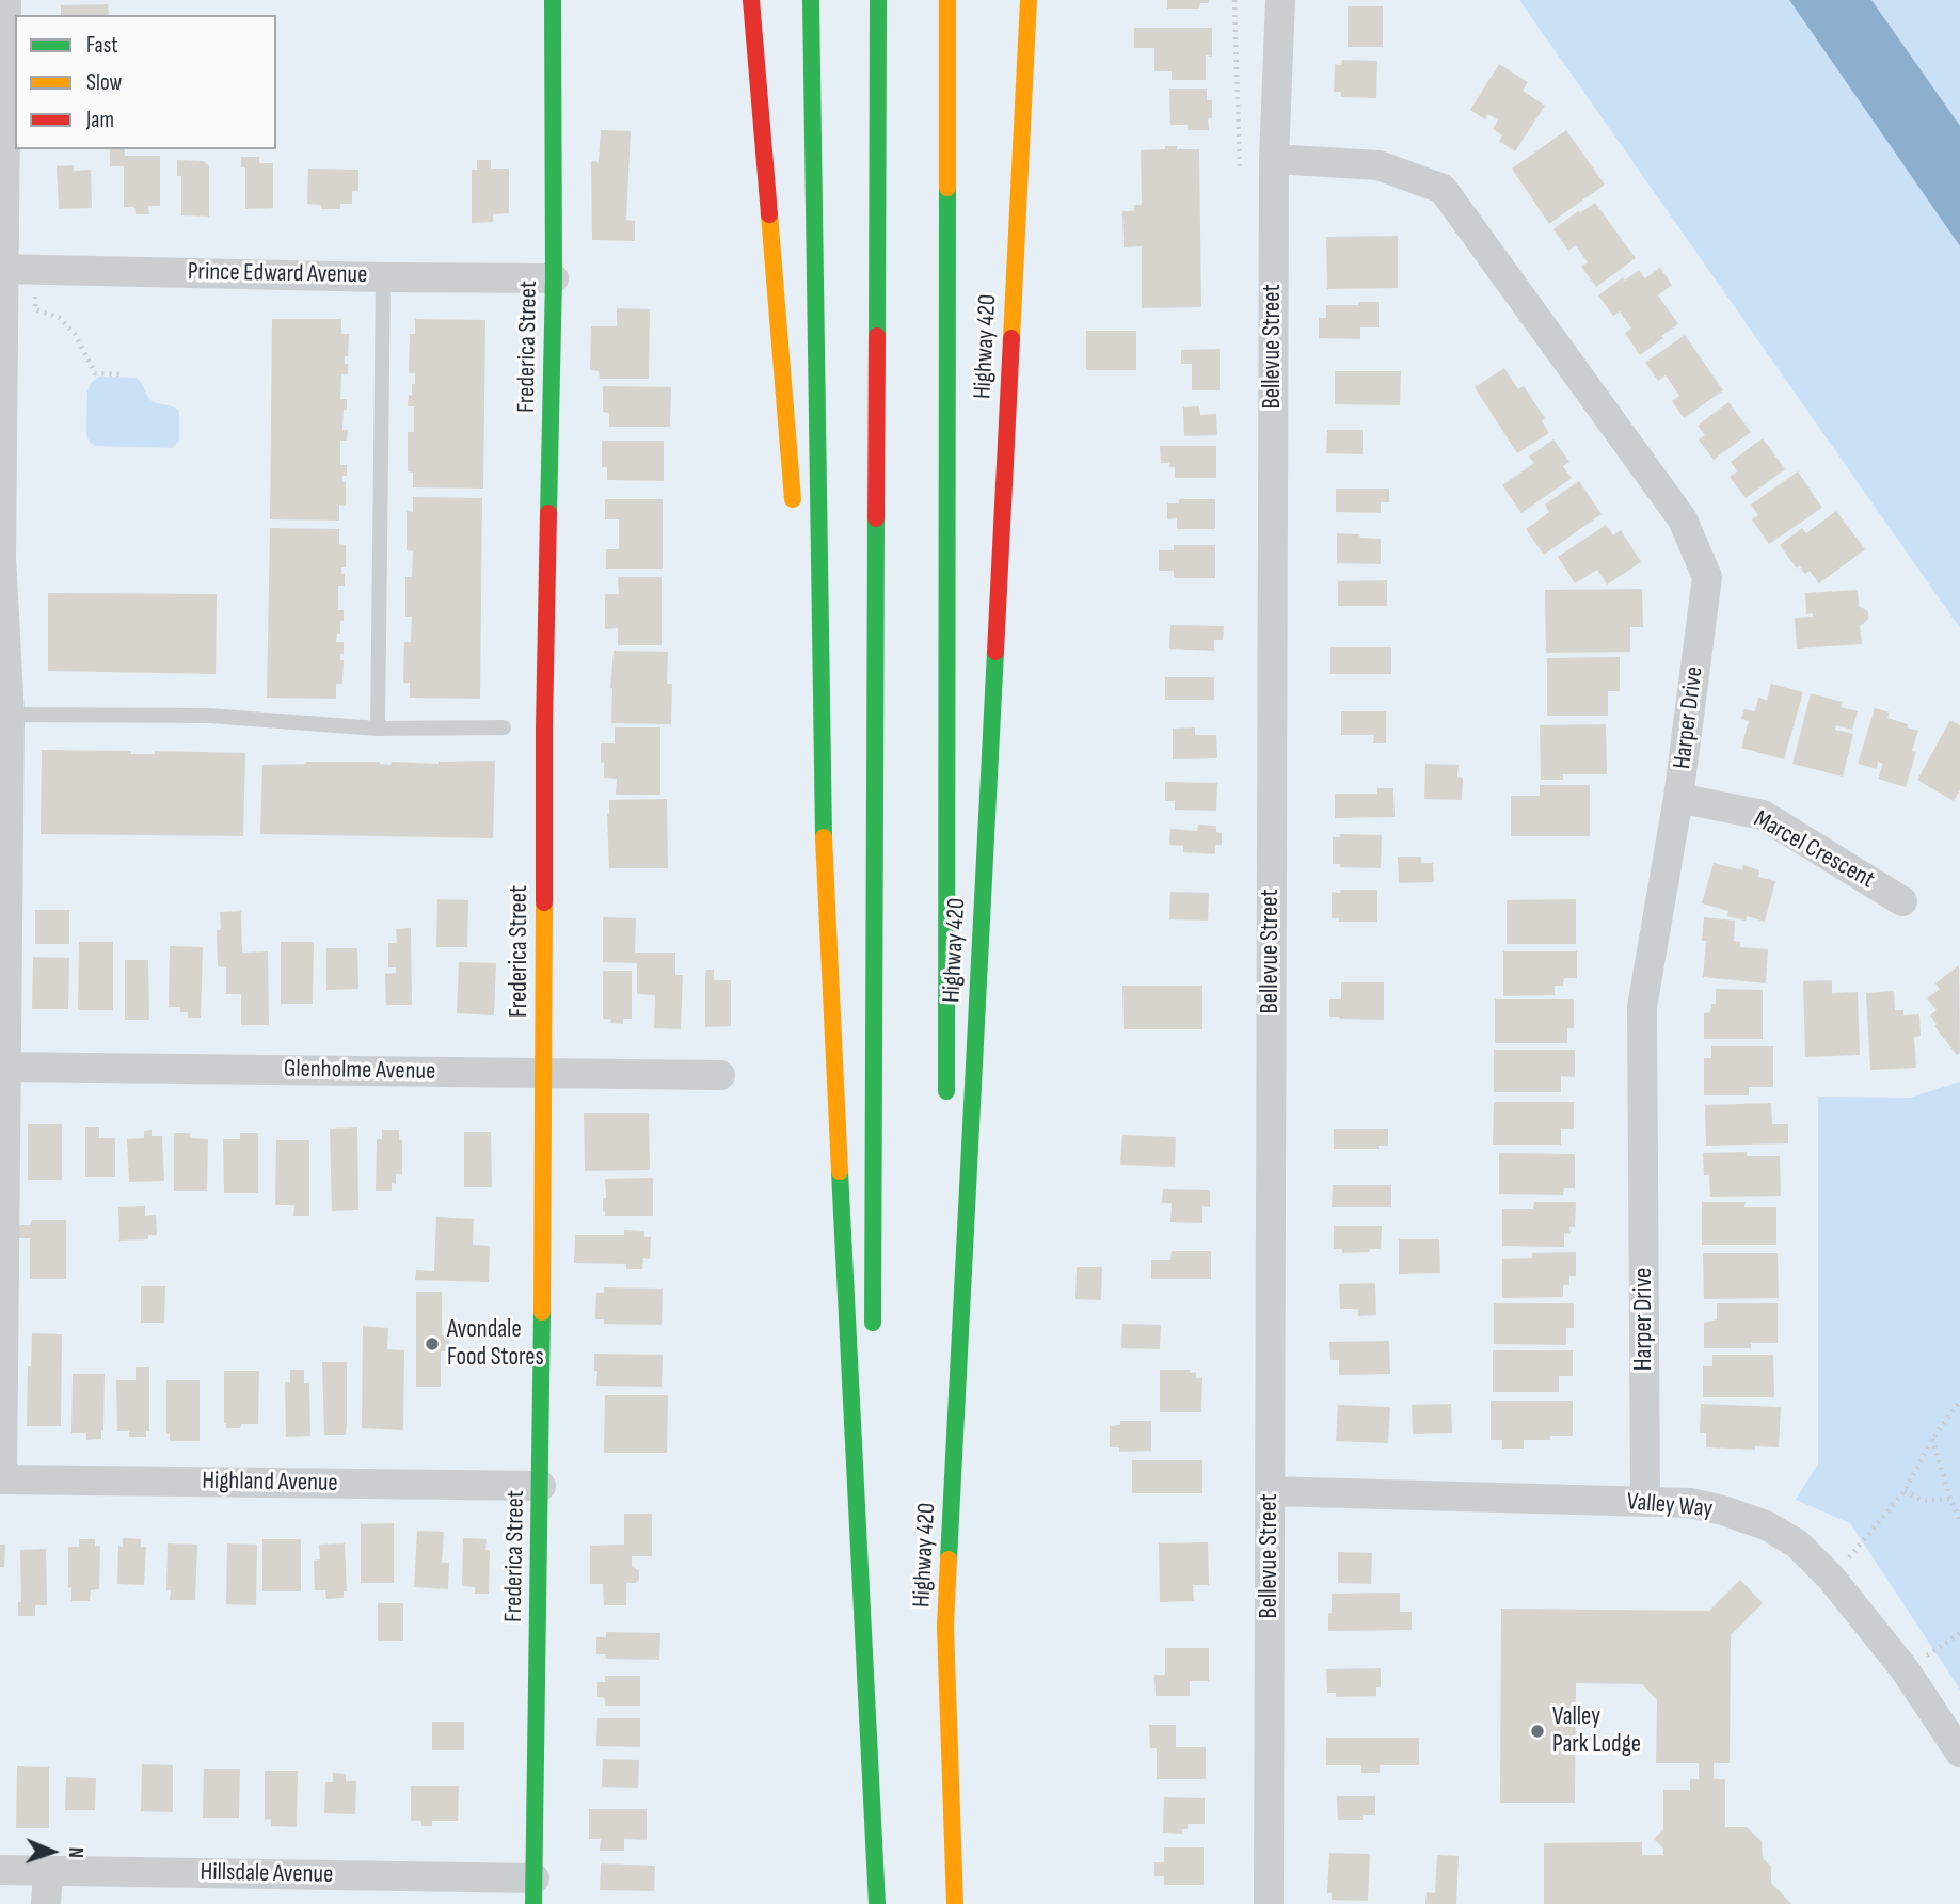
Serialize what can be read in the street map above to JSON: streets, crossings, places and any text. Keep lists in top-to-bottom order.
{
  "streets": {
    "main road": ["Frederica Street", "Highway 420"],
    "street": [
      "Prince Edward Avenue",
      "Bellevue Street",
      "Harper Drive",
      "Marcel Crescent",
      "Glenholme Avenue",
      "Highland Avenue",
      "Valley Way",
      "Hillsdale Avenue"
    ]
  },
  "crossings": [
    ["Prince Edward Avenue", "Frederica Street"],
    ["Frederica Street", "Glenholme Avenue"],
    ["Frederica Street", "Highland Avenue"],
    ["Frederica Street", "Hillsdale Avenue"],
    ["Bellevue Street", "Harper Drive"],
    ["Bellevue Street", "Valley Way"],
    ["Harper Drive", "Marcel Crescent"],
    ["Harper Drive", "Valley Way"]
  ],
  "places": ["Avondale Food Stores", "Valley Park Lodge"],
  "legend": ["Fast", "Slow", "Jam"],
  "north": "right"
}
